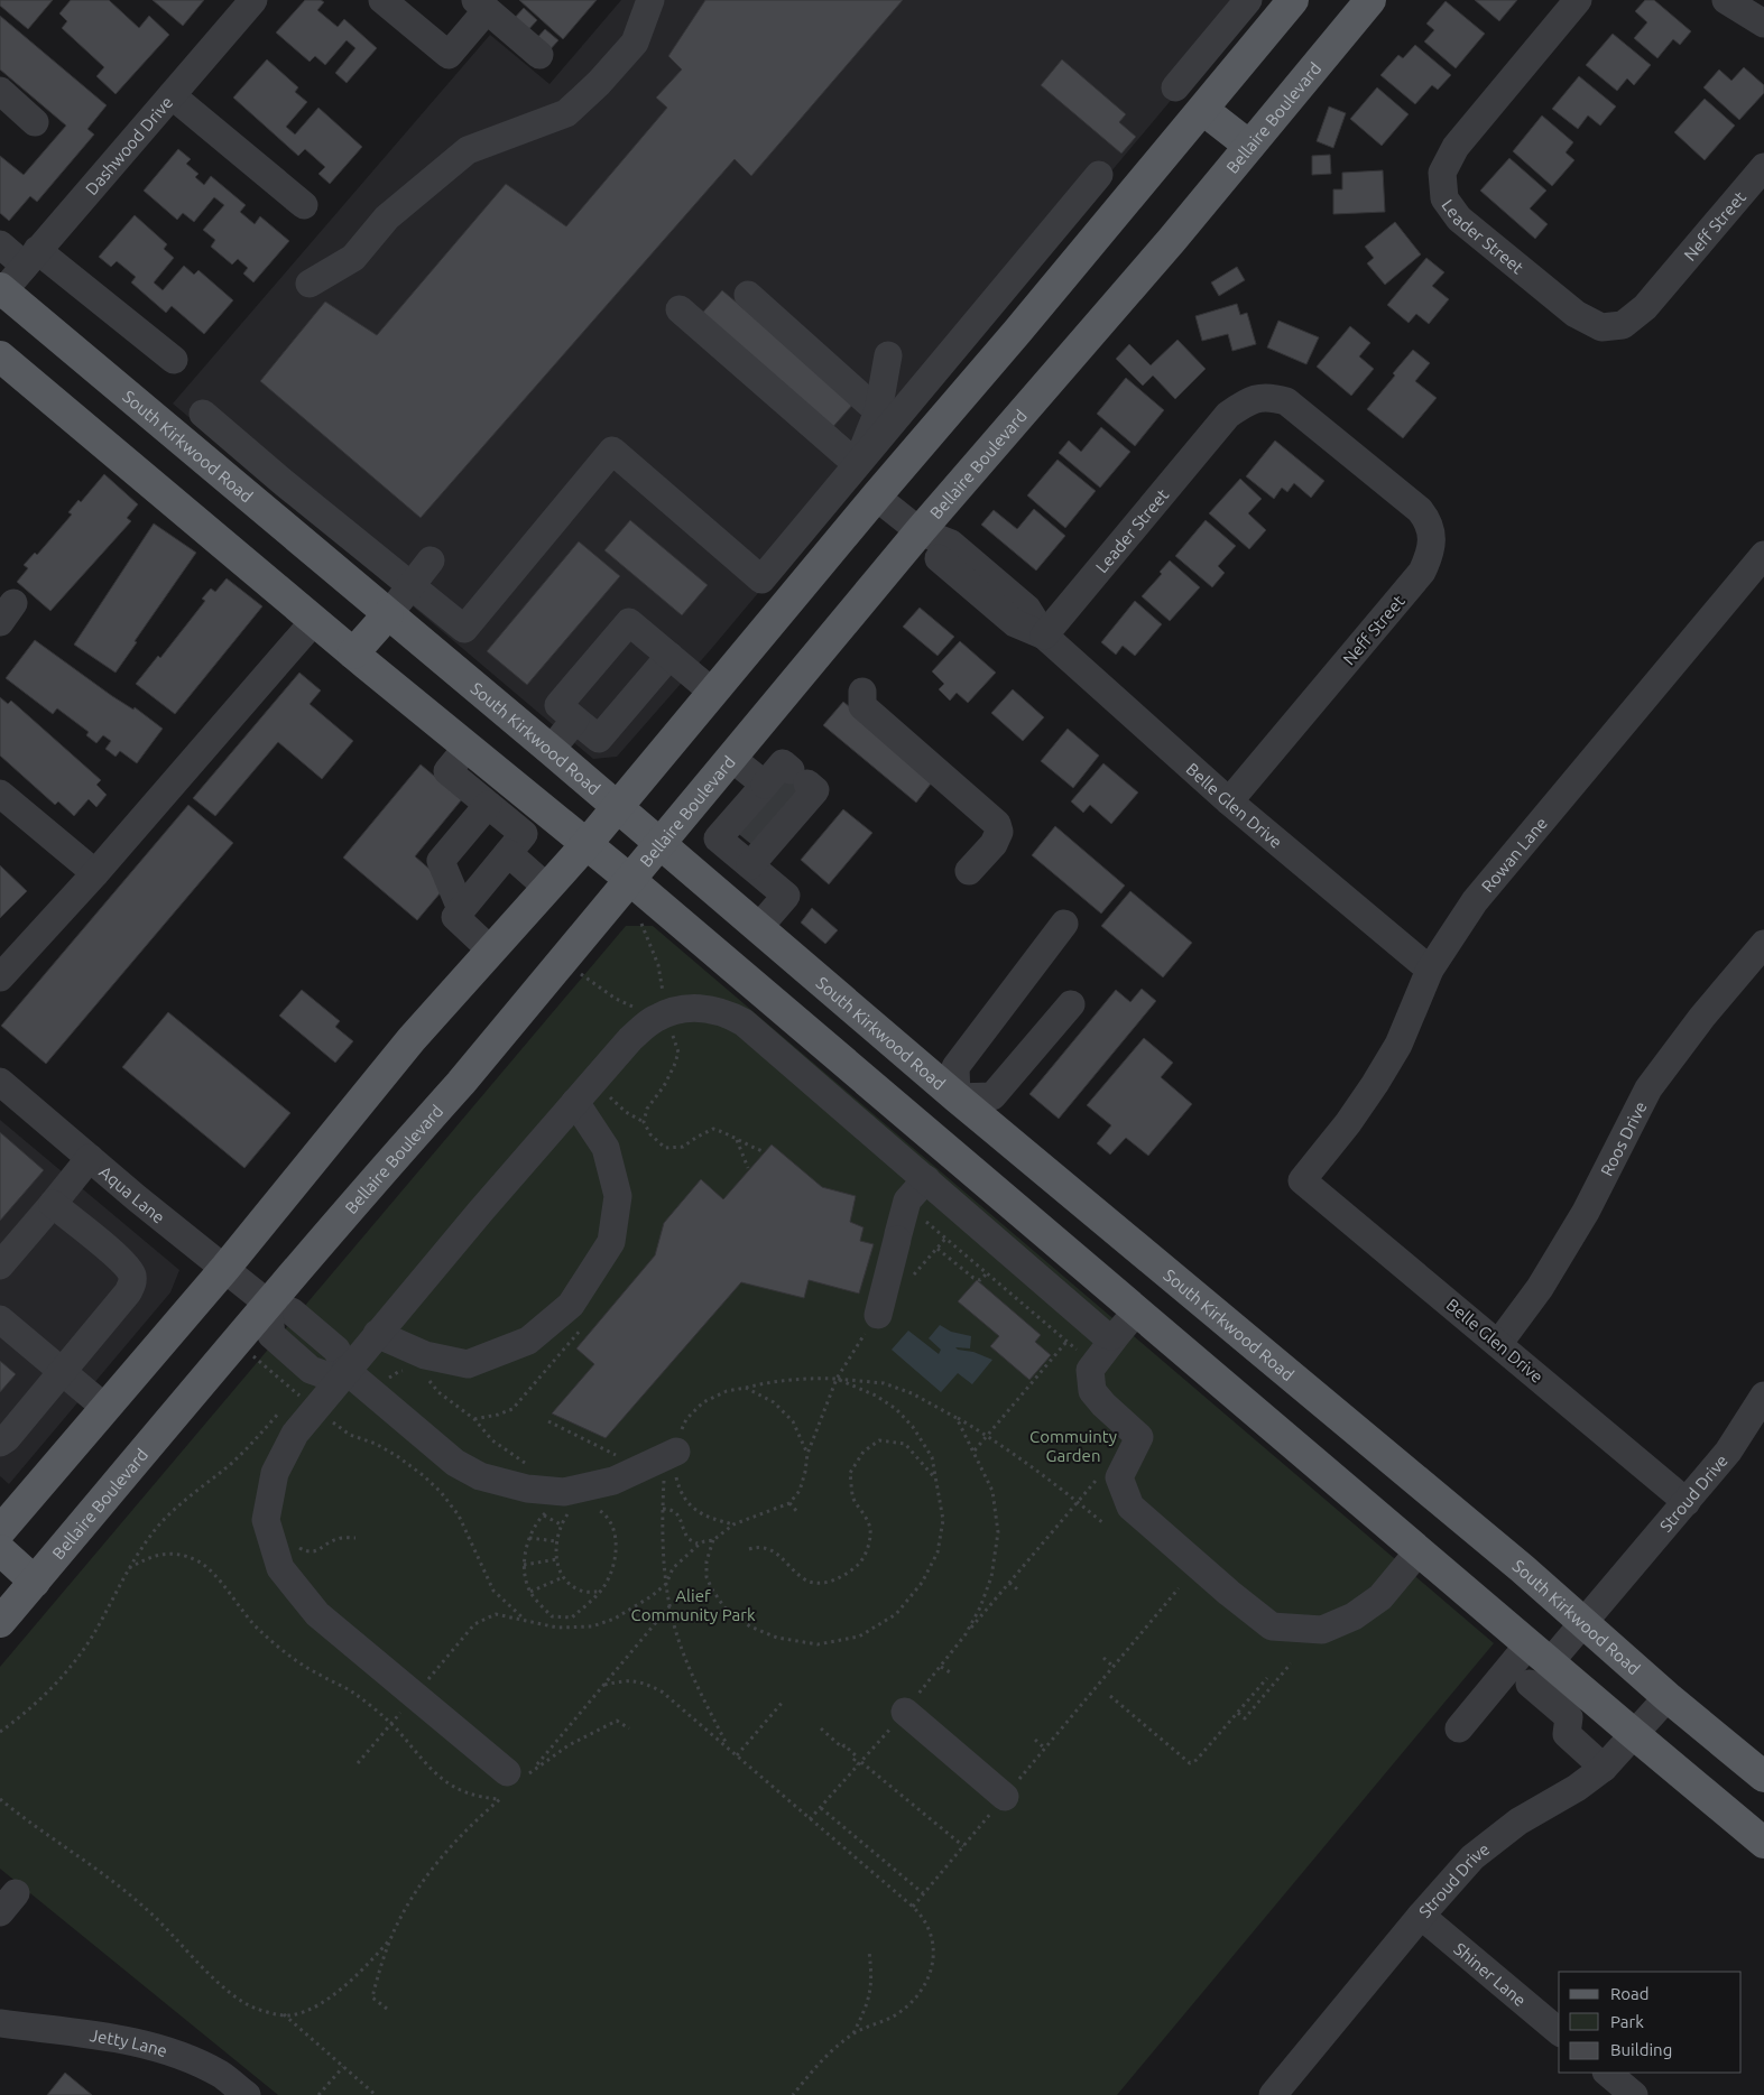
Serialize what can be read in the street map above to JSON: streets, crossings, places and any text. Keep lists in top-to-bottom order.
{
  "streets": {
    "main road": ["Bellaire Boulevard", "South Kirkwood Road"],
    "street": [
      "Dashwood Drive",
      "Neff Street",
      "Leader Street",
      "Belle Glen Drive",
      "Rowan Lane",
      "Roos Drive",
      "Aqua Lane",
      "Stroud Drive",
      "Shiner Lane",
      "Jetty Lane"
    ]
  },
  "crossings": [
    ["Bellaire Boulevard", "South Kirkwood Road"],
    ["Bellaire Boulevard", "Belle Glen Drive"],
    ["Bellaire Boulevard", "Aqua Lane"],
    ["Dashwood Drive", "South Kirkwood Road"],
    ["Neff Street", "Leader Street"],
    ["Neff Street", "Belle Glen Drive"],
    ["Leader Street", "Belle Glen Drive"],
    ["South Kirkwood Road", "Stroud Drive"],
    ["Belle Glen Drive", "Rowan Lane"],
    ["Belle Glen Drive", "Roos Drive"],
    ["Belle Glen Drive", "Stroud Drive"],
    ["Stroud Drive", "Shiner Lane"]
  ],
  "parks": ["Commuinty Garden", "Alief Community Park"],
  "legend": ["Road", "Park", "Building"]
}
